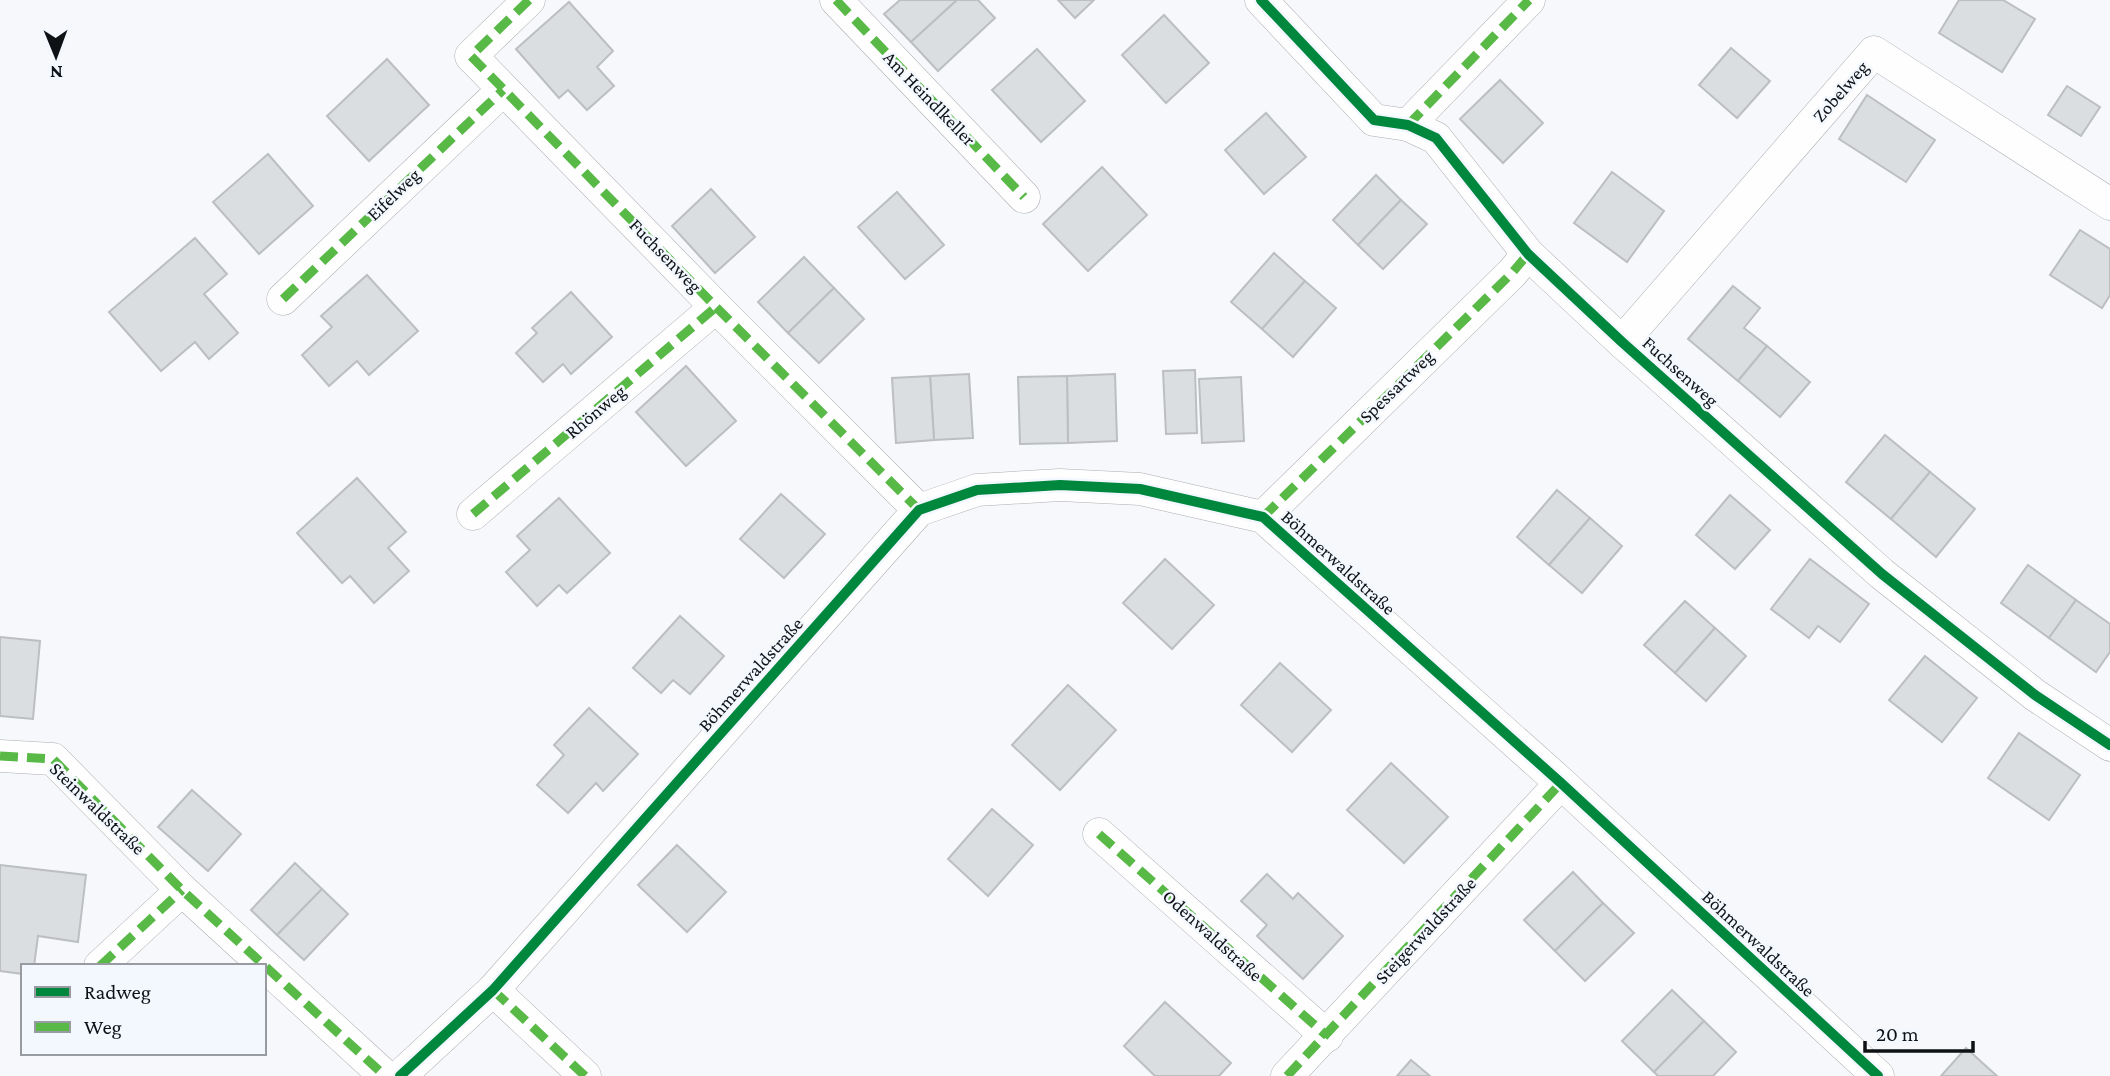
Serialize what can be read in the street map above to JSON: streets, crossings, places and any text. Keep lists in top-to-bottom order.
{
  "streets": {
    "street": [
      "Zobelweg",
      "Am Heindlkeller",
      "Eifelweg",
      "Fuchsenweg",
      "Spessartweg",
      "Rhönweg",
      "Böhmerwaldstraße",
      "Steinwaldstraße",
      "Steigerwaldstraße",
      "Odenwaldstraße"
    ]
  },
  "crossings": [
    ["Zobelweg", "Fuchsenweg"],
    ["Eifelweg", "Fuchsenweg"],
    ["Fuchsenweg", "Spessartweg"],
    ["Fuchsenweg", "Rhönweg"],
    ["Fuchsenweg", "Böhmerwaldstraße"],
    ["Spessartweg", "Böhmerwaldstraße"],
    ["Böhmerwaldstraße", "Steigerwaldstraße"],
    ["Steigerwaldstraße", "Odenwaldstraße"]
  ],
  "legend": ["Radweg", "Weg"],
  "scale_bar": "20 m",
  "north": "bottom"
}
